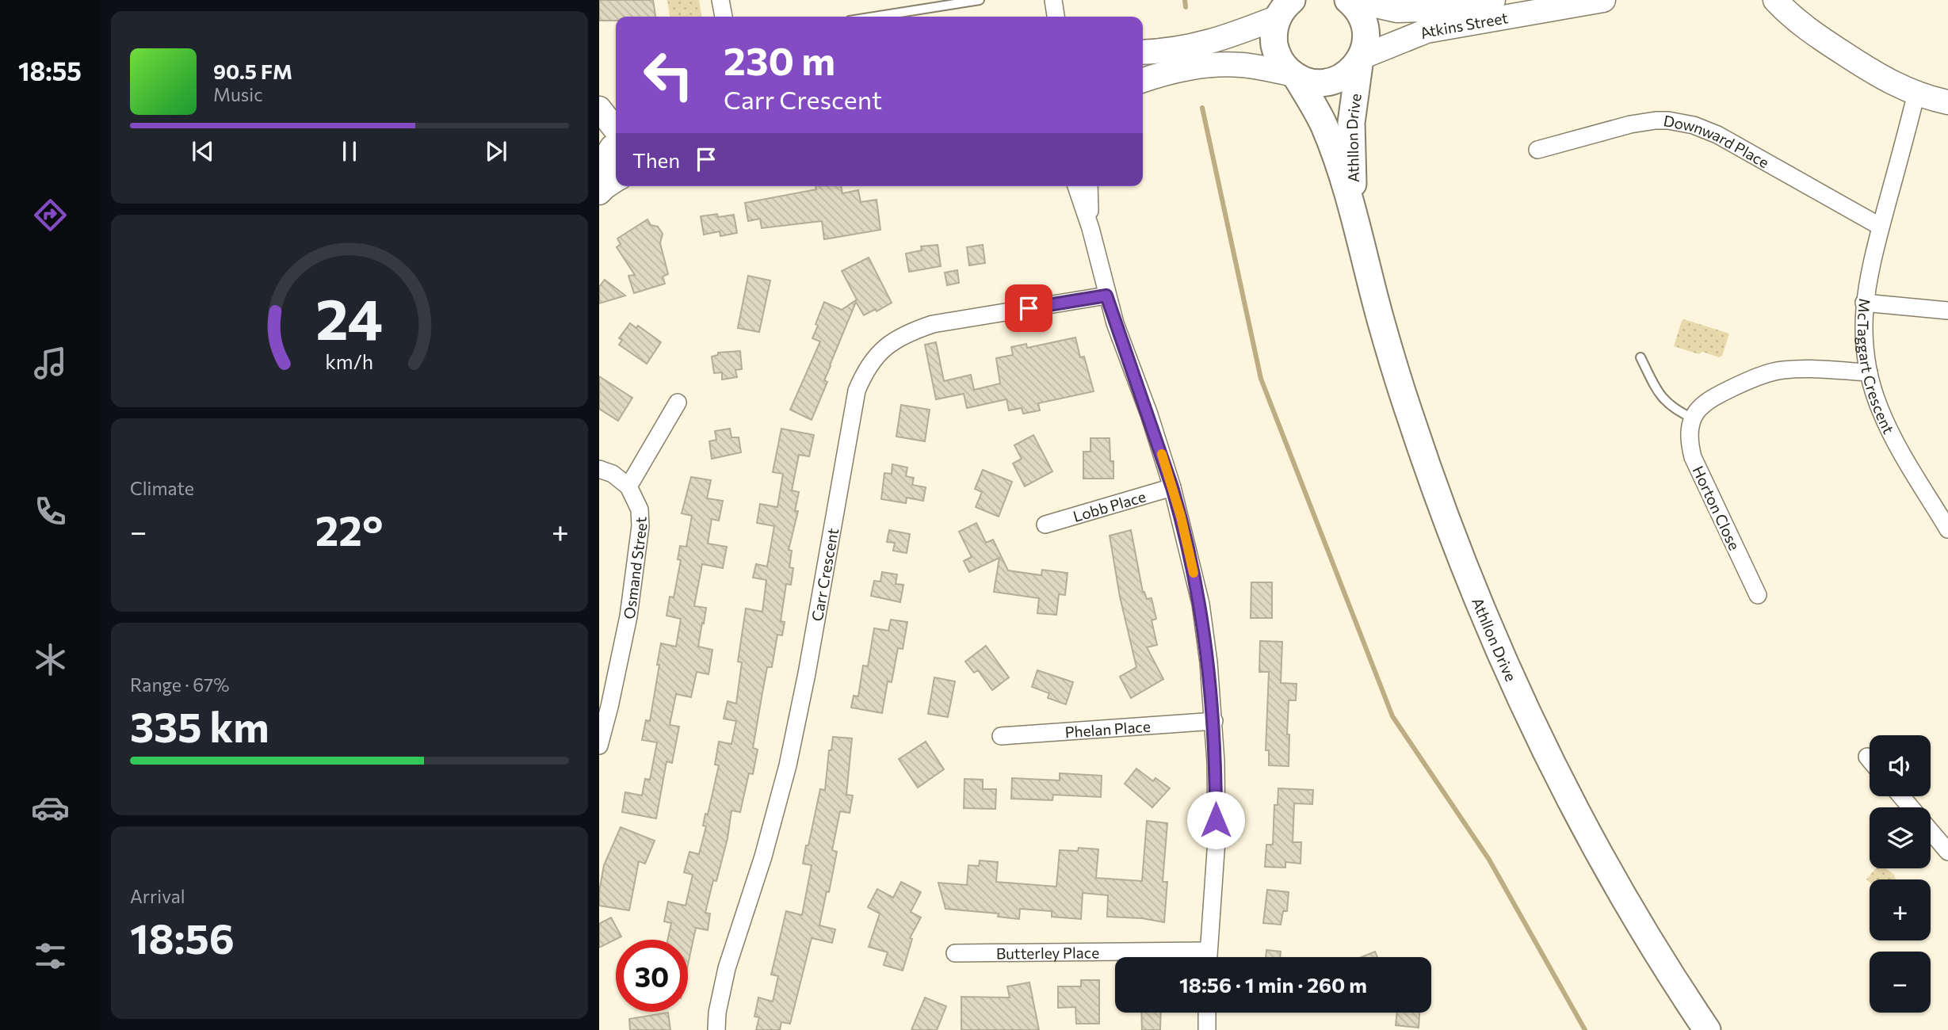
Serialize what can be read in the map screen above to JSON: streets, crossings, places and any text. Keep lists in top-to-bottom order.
{
  "streets": {
    "main road": ["Athllon Drive"],
    "street": [
      "Atkins Street",
      "Downward Place",
      "McTaggart Crescent",
      "Lobb Place",
      "Horton Close",
      "Osmand Street",
      "Carr Crescent",
      "Phelan Place",
      "Butterley Place"
    ]
  },
  "crossings": [
    ["Atkins Street", "Athllon Drive"],
    ["Downward Place", "McTaggart Crescent"]
  ],
  "page": {
    "tabs": "18:55",
    "turn": ["230 m", "Carr Crescent"],
    "song": ["90.5 FM", "Music"],
    "then": "Then",
    "tile": [
      "Climate",
      ["Range · 67%", "335 km"],
      ["Arrival", "18:56"]
    ],
    "heat": ["−", "22°", "+"],
    "map_buttons": ["+", "−"],
    "limit": "30",
    "trip": "18:56 · 1 min · 260 m",
    "gauge": ["24", "km/h"]
  }
}
